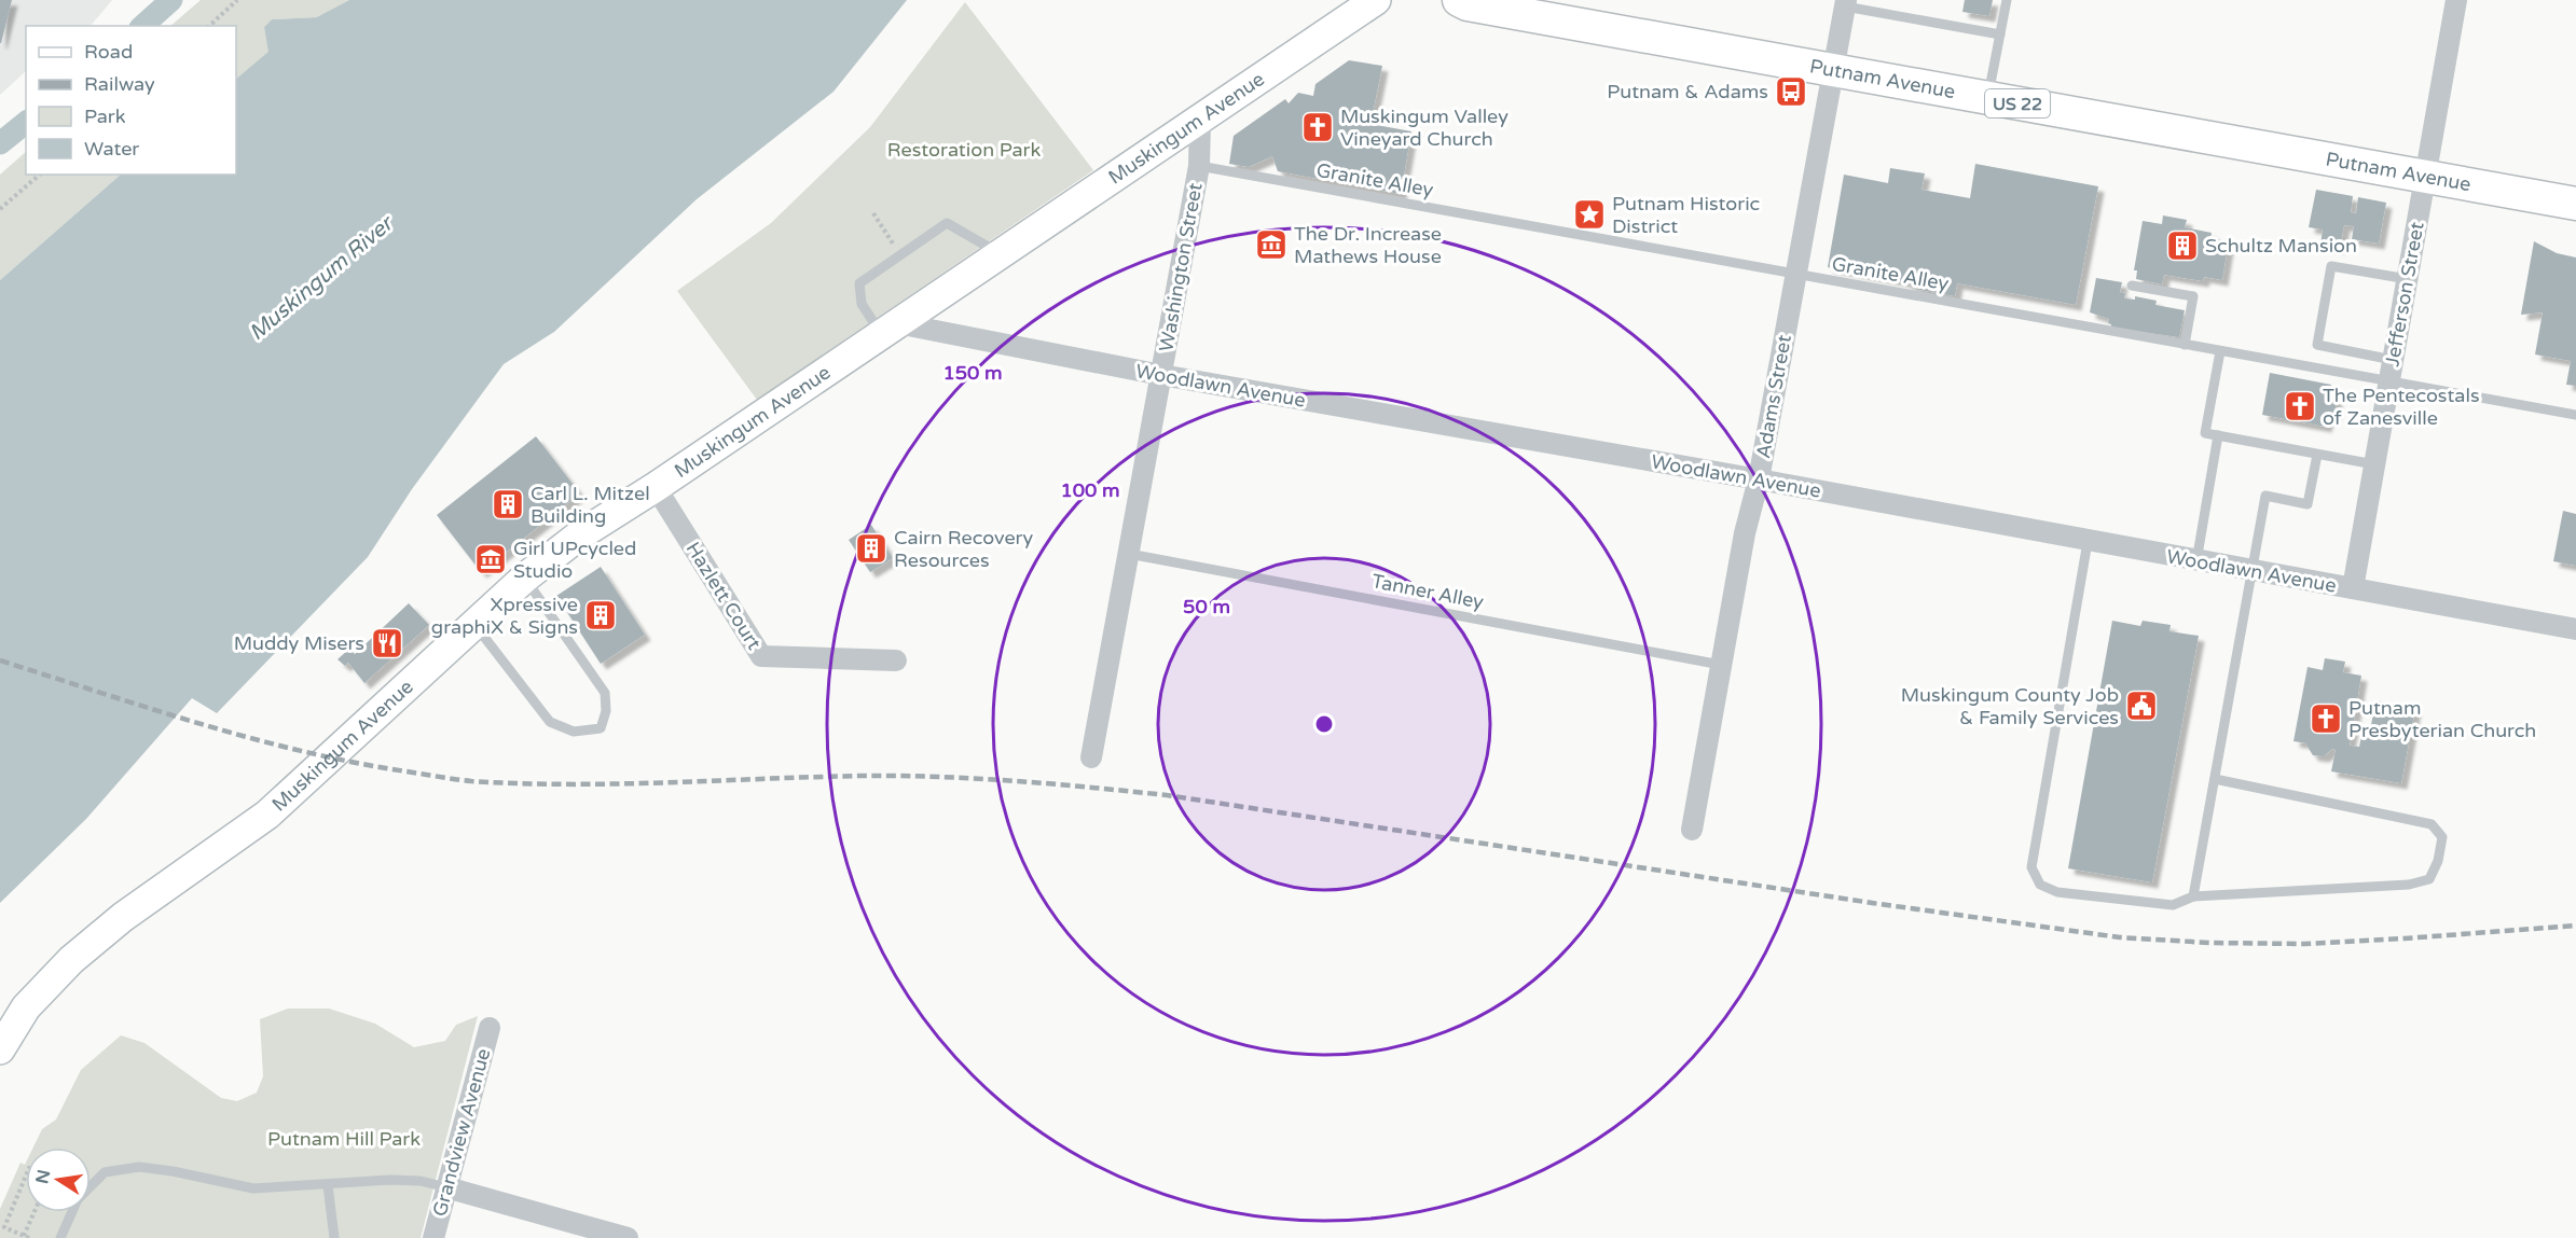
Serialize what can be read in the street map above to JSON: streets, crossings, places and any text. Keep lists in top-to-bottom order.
{
  "streets": {
    "main road": ["Putnam Avenue", "US 22"],
    "street": [
      "Muskingum Avenue",
      "Washington Street",
      "Jefferson Street",
      "Woodlawn Avenue",
      "Adams Street",
      "Hazlett Court",
      "Grandview Avenue"
    ],
    "lane": ["Granite Alley", "Tanner Alley"]
  },
  "crossings": [
    ["Putnam Avenue", "Jefferson Street"],
    ["Putnam Avenue", "Adams Street"],
    ["Muskingum Avenue", "Washington Street"],
    ["Muskingum Avenue", "Woodlawn Avenue"],
    ["Muskingum Avenue", "Hazlett Court"],
    ["Granite Alley", "Washington Street"],
    ["Granite Alley", "Jefferson Street"],
    ["Granite Alley", "Adams Street"],
    ["Washington Street", "Woodlawn Avenue"],
    ["Washington Street", "Tanner Alley"],
    ["Jefferson Street", "Woodlawn Avenue"],
    ["Woodlawn Avenue", "Adams Street"],
    ["Adams Street", "Tanner Alley"]
  ],
  "water": ["Muskingum River"],
  "parks": ["Restoration Park", "Putnam Hill Park"],
  "places": {
    "bus stop": ["Putnam & Adams"],
    "church": ["Muskingum Valley Vineyard Church", "The Pentecostals of Zanesville", "Putnam Presbyterian Church"],
    "place": ["Putnam Historic District"],
    "museum": ["The Dr. Increase Mathews House", "Girl UPcycled Studio"],
    "building": [
      "Schultz Mansion",
      "Carl L. Mitzel Building",
      "Cairn Recovery Resources",
      "Xpressive graphiX & Signs"
    ],
    "restaurant": ["Muddy Misers"],
    "public building": ["Muskingum County Job & Family Services"]
  },
  "legend": [
    "Road",
    "Railway",
    "Park",
    "Water"
  ],
  "north": "left",
  "rings": ["150 m", "100 m", "50 m"]
}
